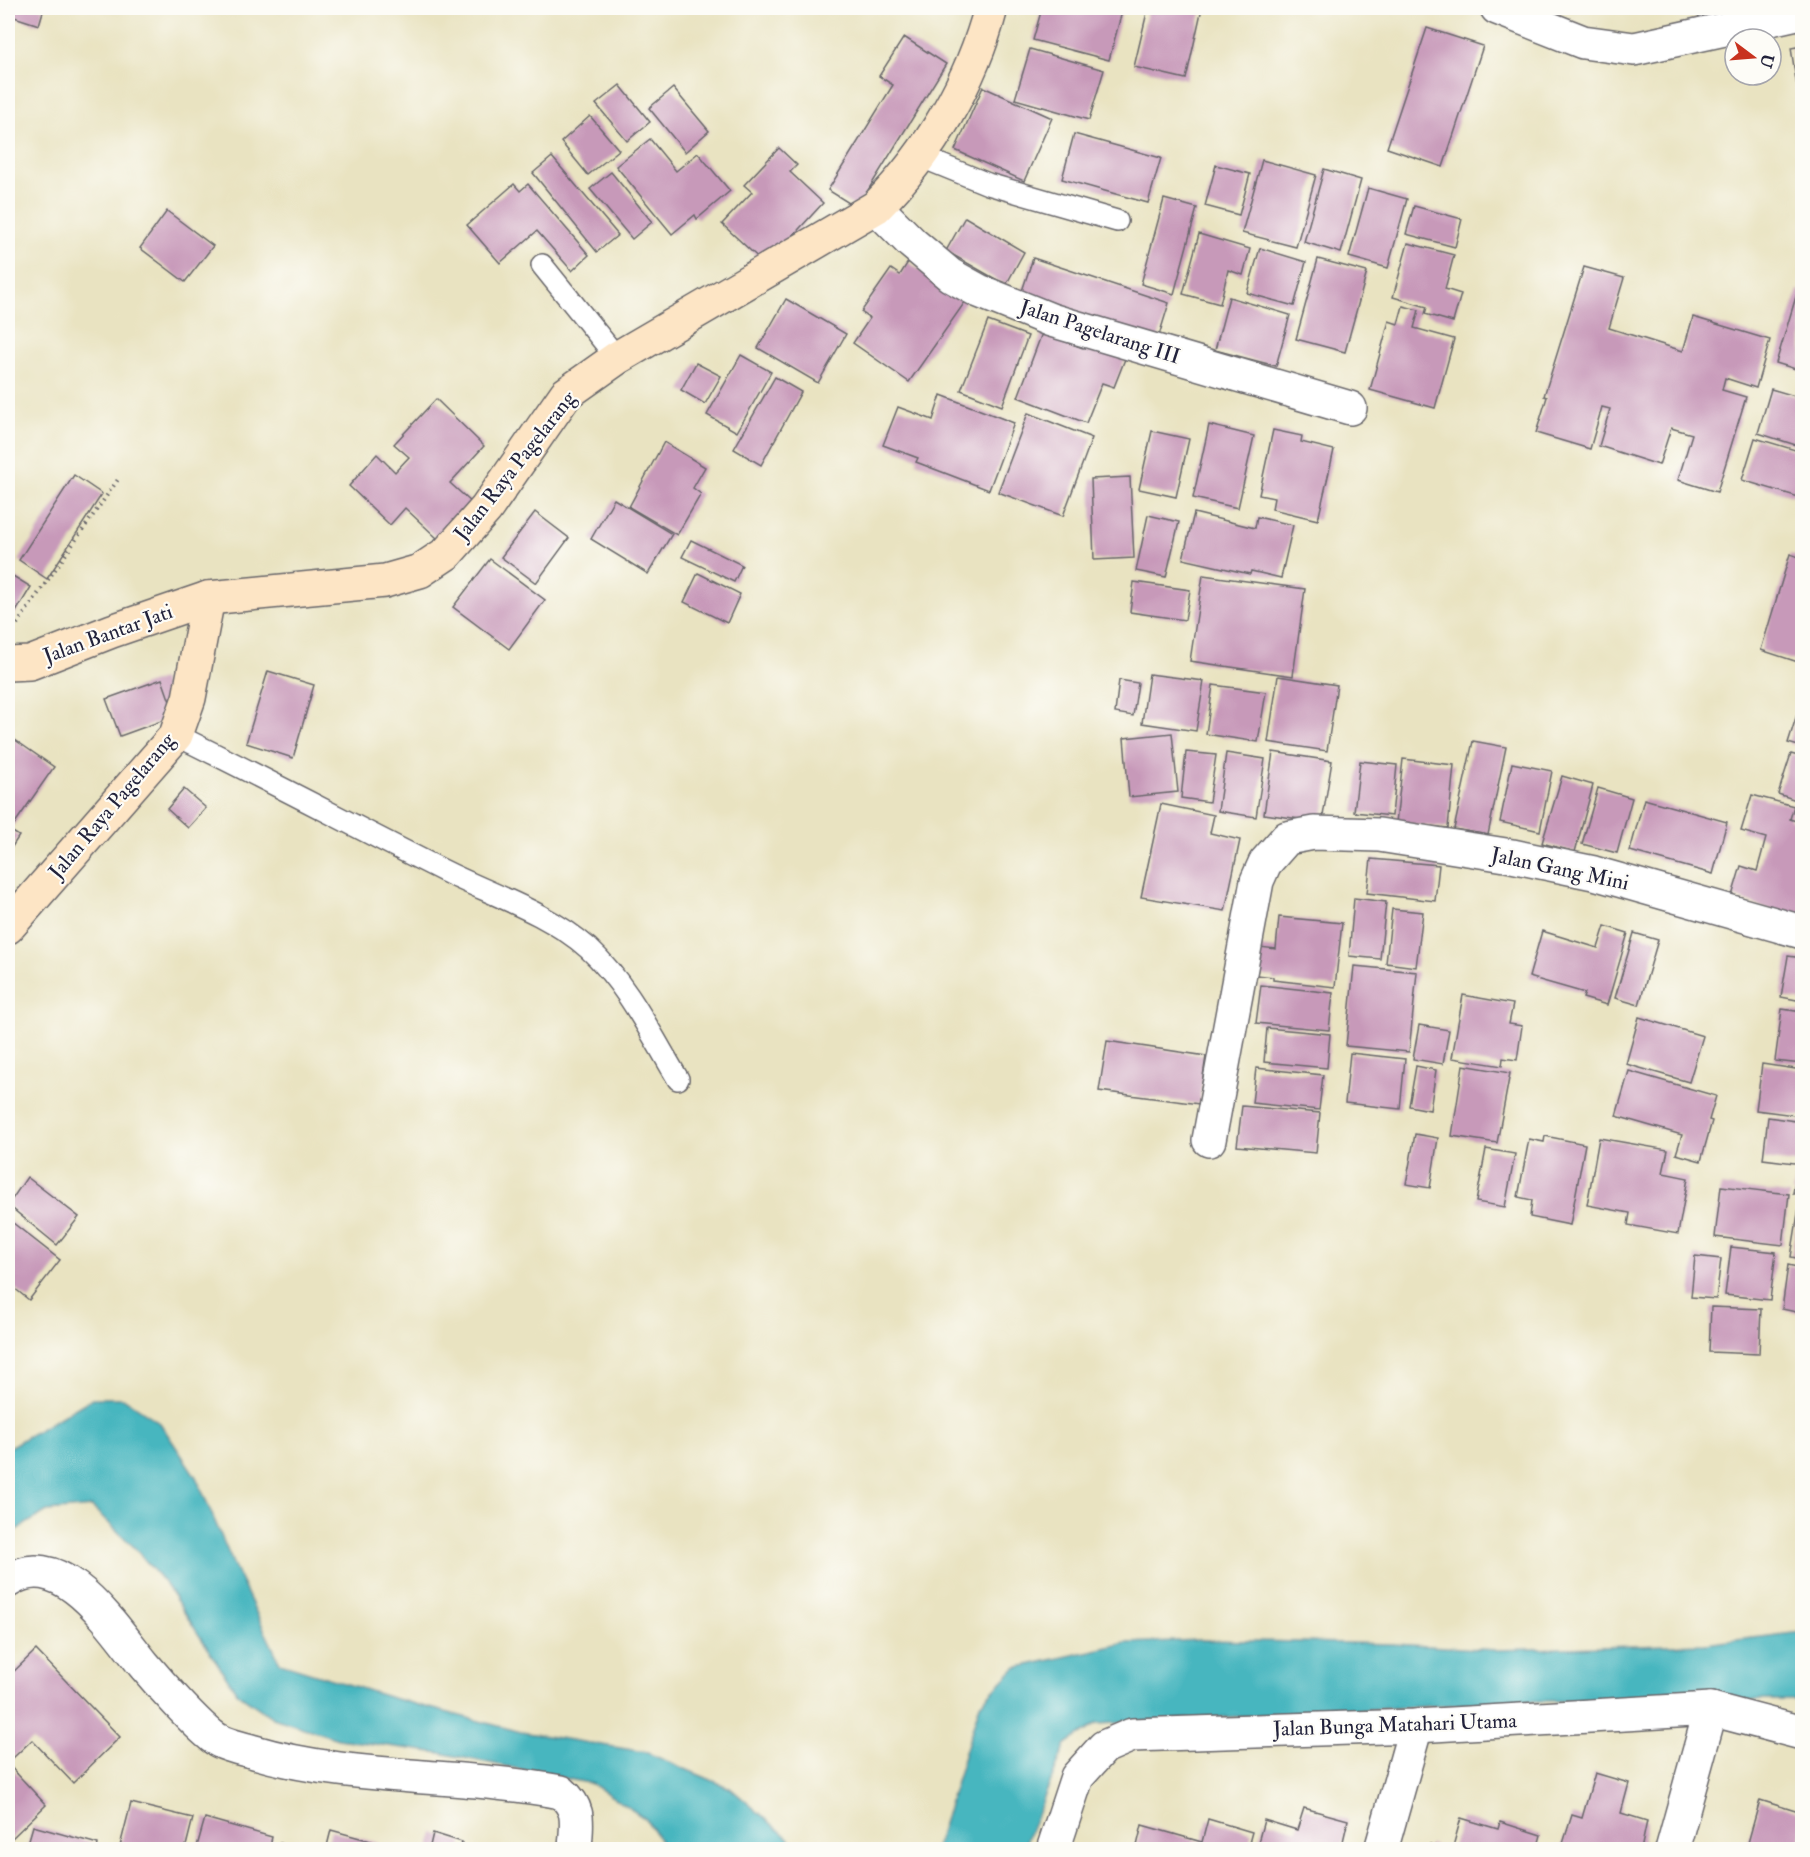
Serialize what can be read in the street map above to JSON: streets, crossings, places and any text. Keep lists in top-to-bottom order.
{
  "streets": {
    "street": [
      "Jalan Pagelarang III",
      "Jalan Raya Pagelarang",
      "Jalan Bantar Jati",
      "Jalan Gang Mini",
      "Jalan Bunga Matahari Utama"
    ]
  },
  "crossings": [
    ["Jalan Pagelarang III", "Jalan Raya Pagelarang"],
    ["Jalan Raya Pagelarang", "Jalan Bantar Jati"]
  ],
  "north": "right"
}
